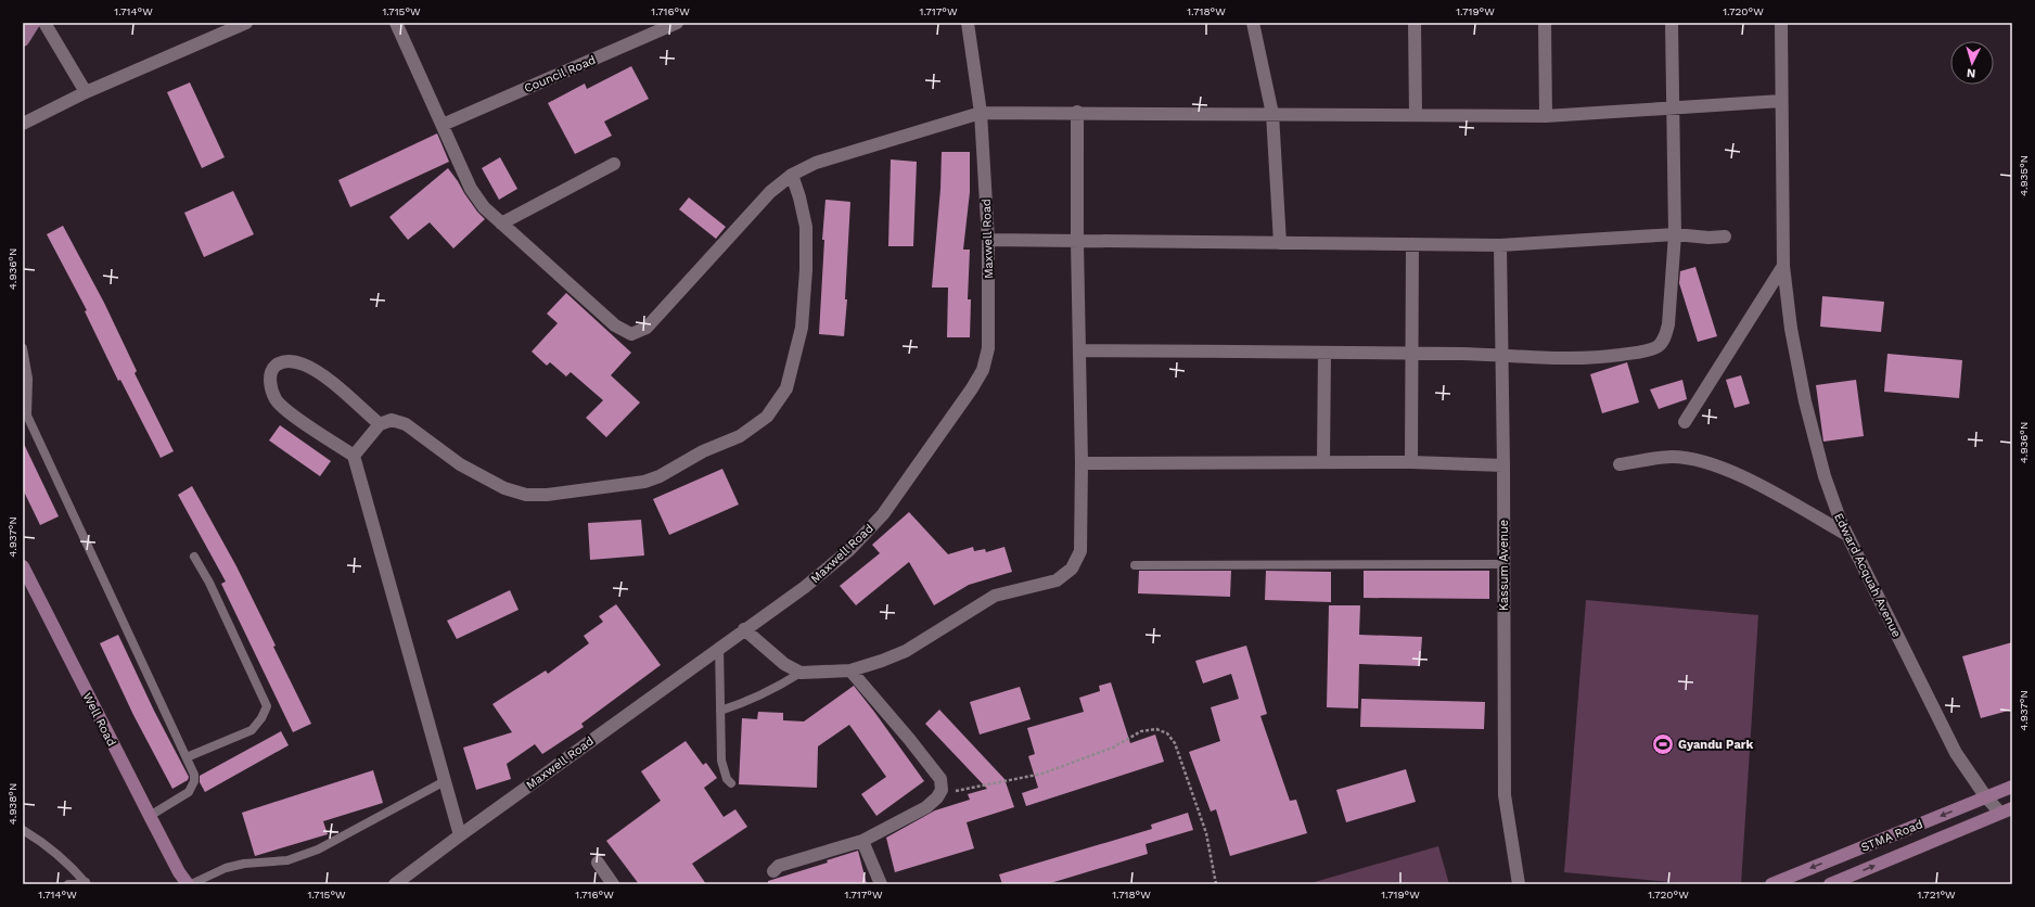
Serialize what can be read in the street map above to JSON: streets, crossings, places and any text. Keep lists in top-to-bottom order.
{
  "streets": {
    "main road": ["Well Road", "STMA Road"],
    "street": [
      "Council Road",
      "Maxwell Road",
      "Kassum Avenue",
      "Edward Acquah Avenue"
    ]
  },
  "crossings": [
    ["Edward Acquah Avenue", "STMA Road"]
  ],
  "places": {
    "sports": ["Gyandu Park"]
  },
  "north": "bottom",
  "coordinates": [
    "1.714°W",
    "1.715°W",
    "1.716°W",
    "1.717°W",
    "1.718°W",
    "1.719°W",
    "1.720°W",
    "4.935°N",
    "4.936°N",
    "4.937°N",
    "4.938°N",
    "1.721°W"
  ]
}
